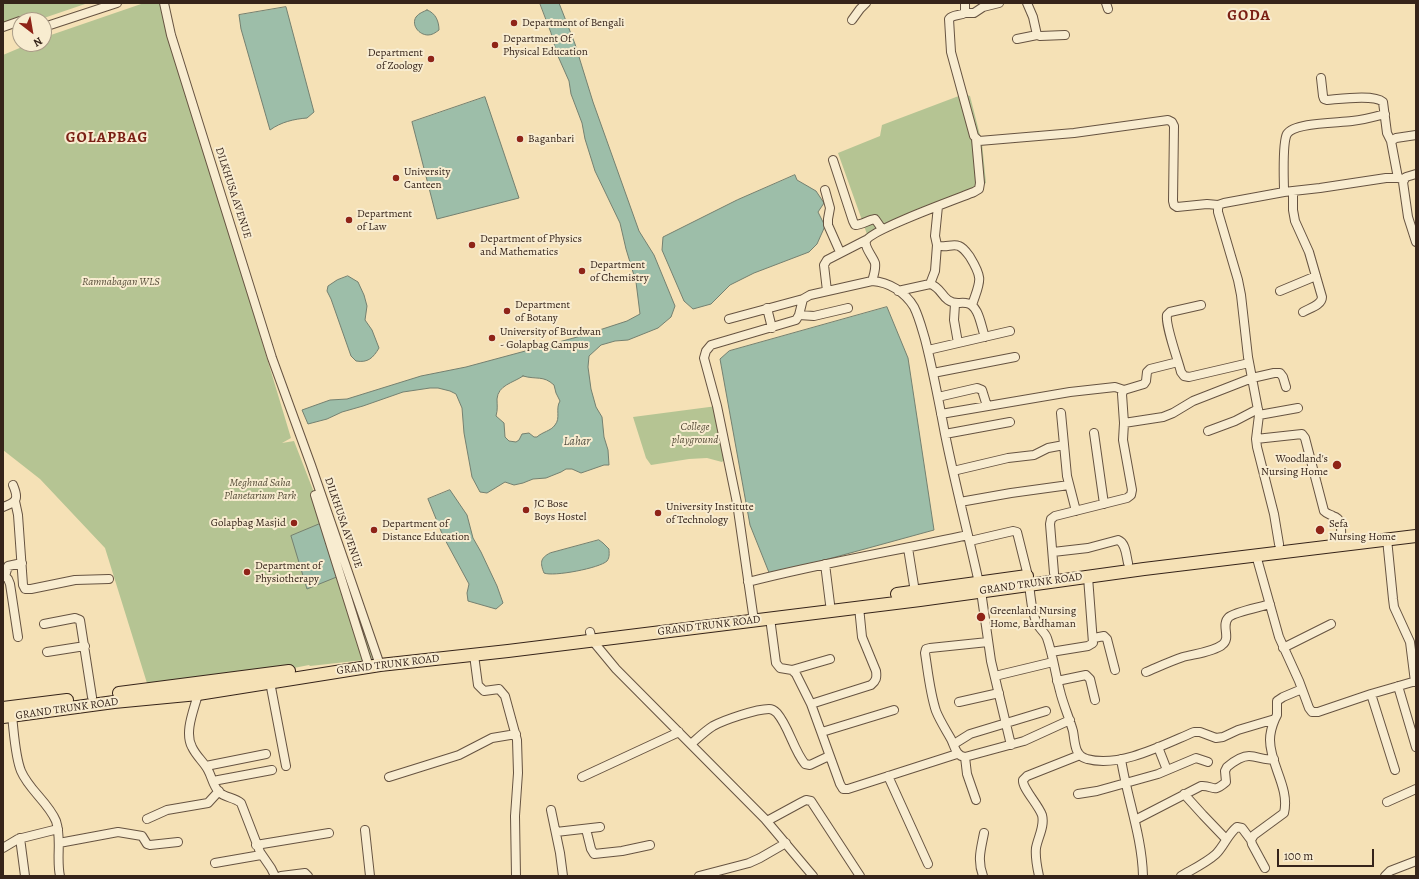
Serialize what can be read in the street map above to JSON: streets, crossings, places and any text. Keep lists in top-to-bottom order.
{
  "streets": {
    "main road": ["GRAND TRUNK ROAD"],
    "street": ["DILKHUSA AVENUE"]
  },
  "crossings": [
    ["DILKHUSA AVENUE", "GRAND TRUNK ROAD"]
  ],
  "districts": ["GODA", "GOLAPBAG"],
  "water": ["Lahar"],
  "parks": ["Ramnabagan WLS", "College playground", "Meghnad Saha Planetarium Park"],
  "places": [
    "Department of Bengali",
    "Department Of Physical Education",
    "Department of Zoology",
    "Baganbari",
    "University Canteen",
    "Department of Law",
    "Department of Physics and Mathematics",
    "Department of Chemistry",
    "Department of Botany",
    "University of Burdwan - Golapbag Campus",
    "Woodland's Nursing Home",
    "JC Bose Boys Hostel",
    "University Institute of Technology",
    "Golapbag Masjid",
    "Department of Distance Education",
    "Sefa Nursing Home",
    "Department of Physiotherapy",
    "Greenland Nursing Home, Bardhaman"
  ],
  "scale_bar": "100 m",
  "north": "bottom right"
}
